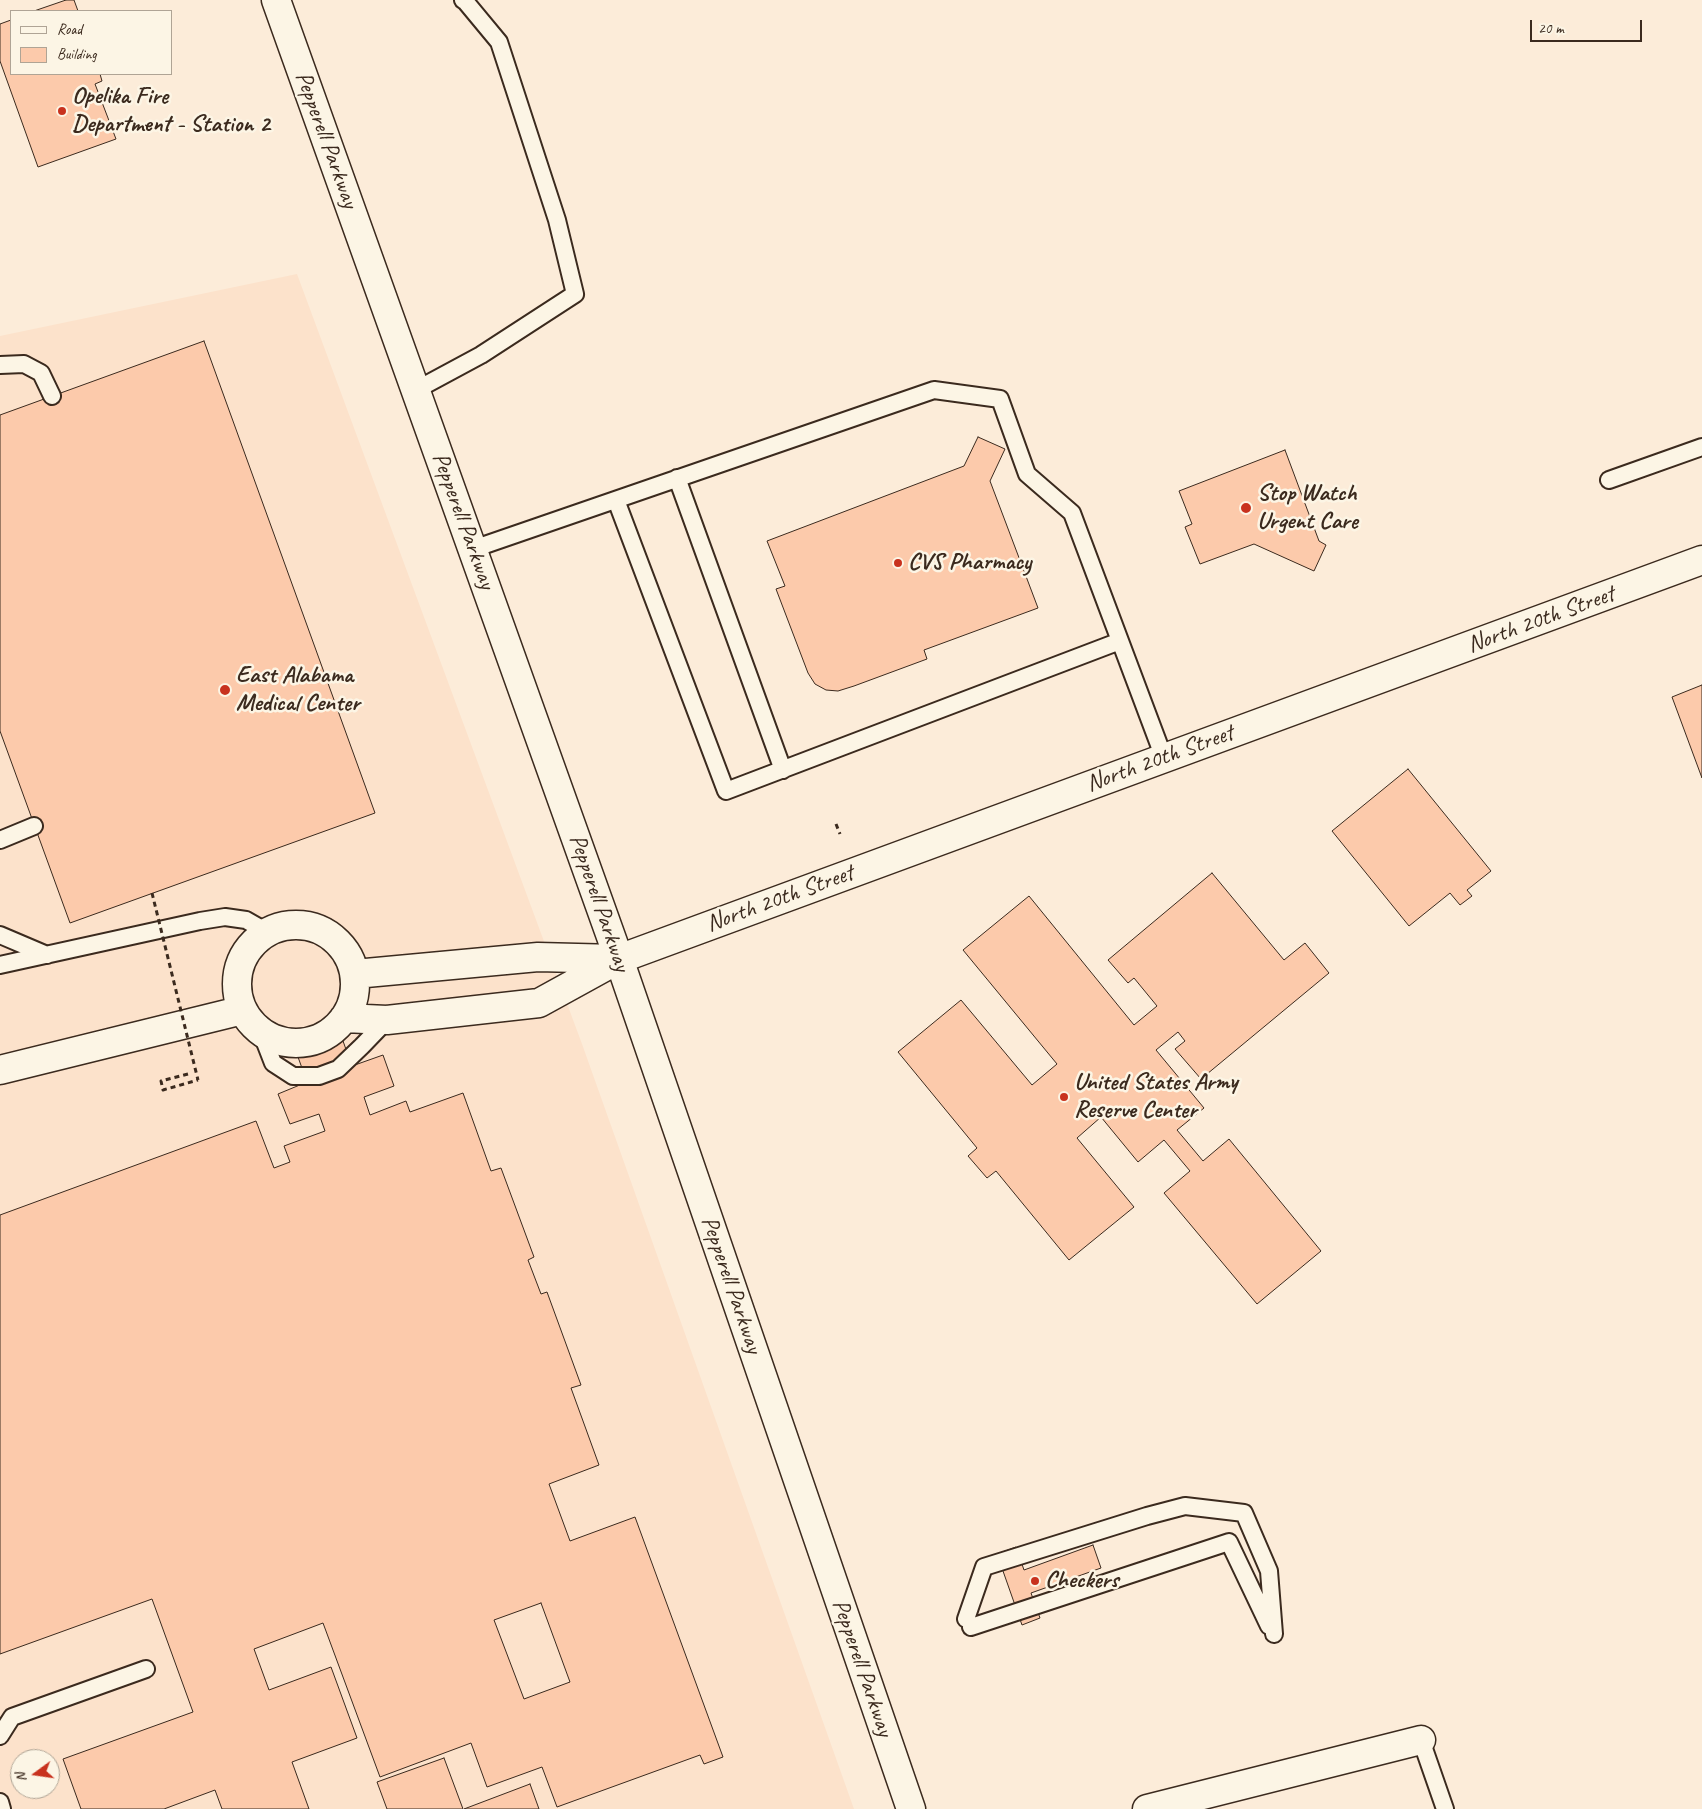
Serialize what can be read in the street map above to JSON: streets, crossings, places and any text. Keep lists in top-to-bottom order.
{
  "streets": {
    "street": ["Pepperell Parkway", "North 20th Street"]
  },
  "crossings": [
    ["Pepperell Parkway", "North 20th Street"]
  ],
  "places": [
    "Opelika Fire Department - Station 2",
    "Stop Watch Urgent Care",
    "CVS Pharmacy",
    "East Alabama Medical Center",
    "United States Army Reserve Center",
    "Checkers"
  ],
  "legend": ["Road", "Building"],
  "scale_bar": "20 m",
  "north": "left"
}
